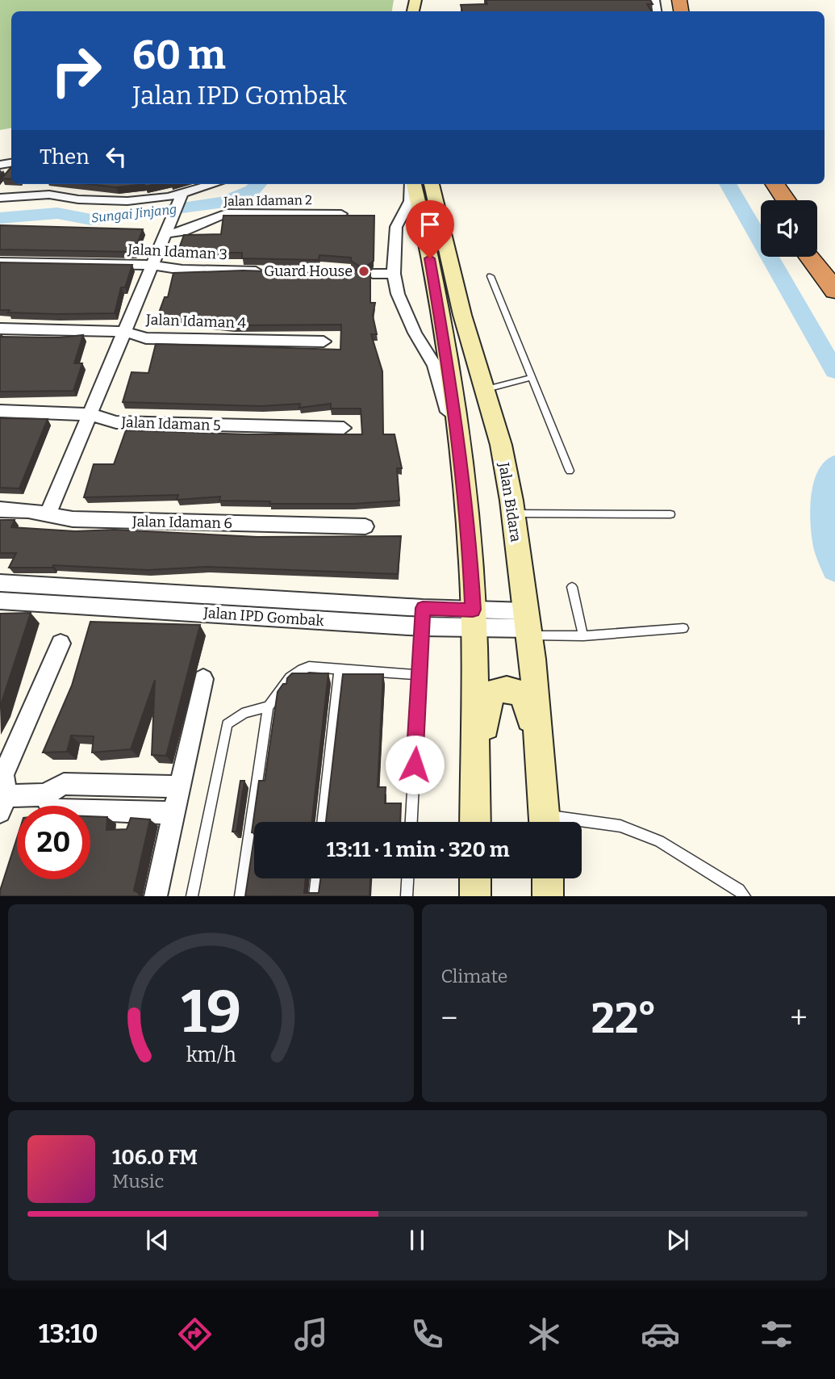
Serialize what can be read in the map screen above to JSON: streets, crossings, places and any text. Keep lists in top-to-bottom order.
{
  "streets": {
    "main road": ["Jalan Bidara"],
    "street": [
      "Jalan Idaman 2",
      "Jalan Idaman 3",
      "Jalan Idaman 4",
      "Jalan Idaman 5",
      "Jalan Idaman 6",
      "Jalan IPD Gombak"
    ]
  },
  "crossings": [
    ["Jalan Bidara", "Jalan IPD Gombak"]
  ],
  "water": ["Sungai Jinjang"],
  "places": ["Guard House"],
  "page": {
    "turn": ["60 m", "Jalan IPD Gombak"],
    "then": "Then",
    "limit": "20",
    "trip": "13:11 · 1 min · 320 m",
    "tile": "Climate",
    "heat": ["−", "22°", "+"],
    "song": ["106.0 FM", "Music"],
    "tabs": "13:10",
    "gauge": ["19", "km/h"]
  }
}
